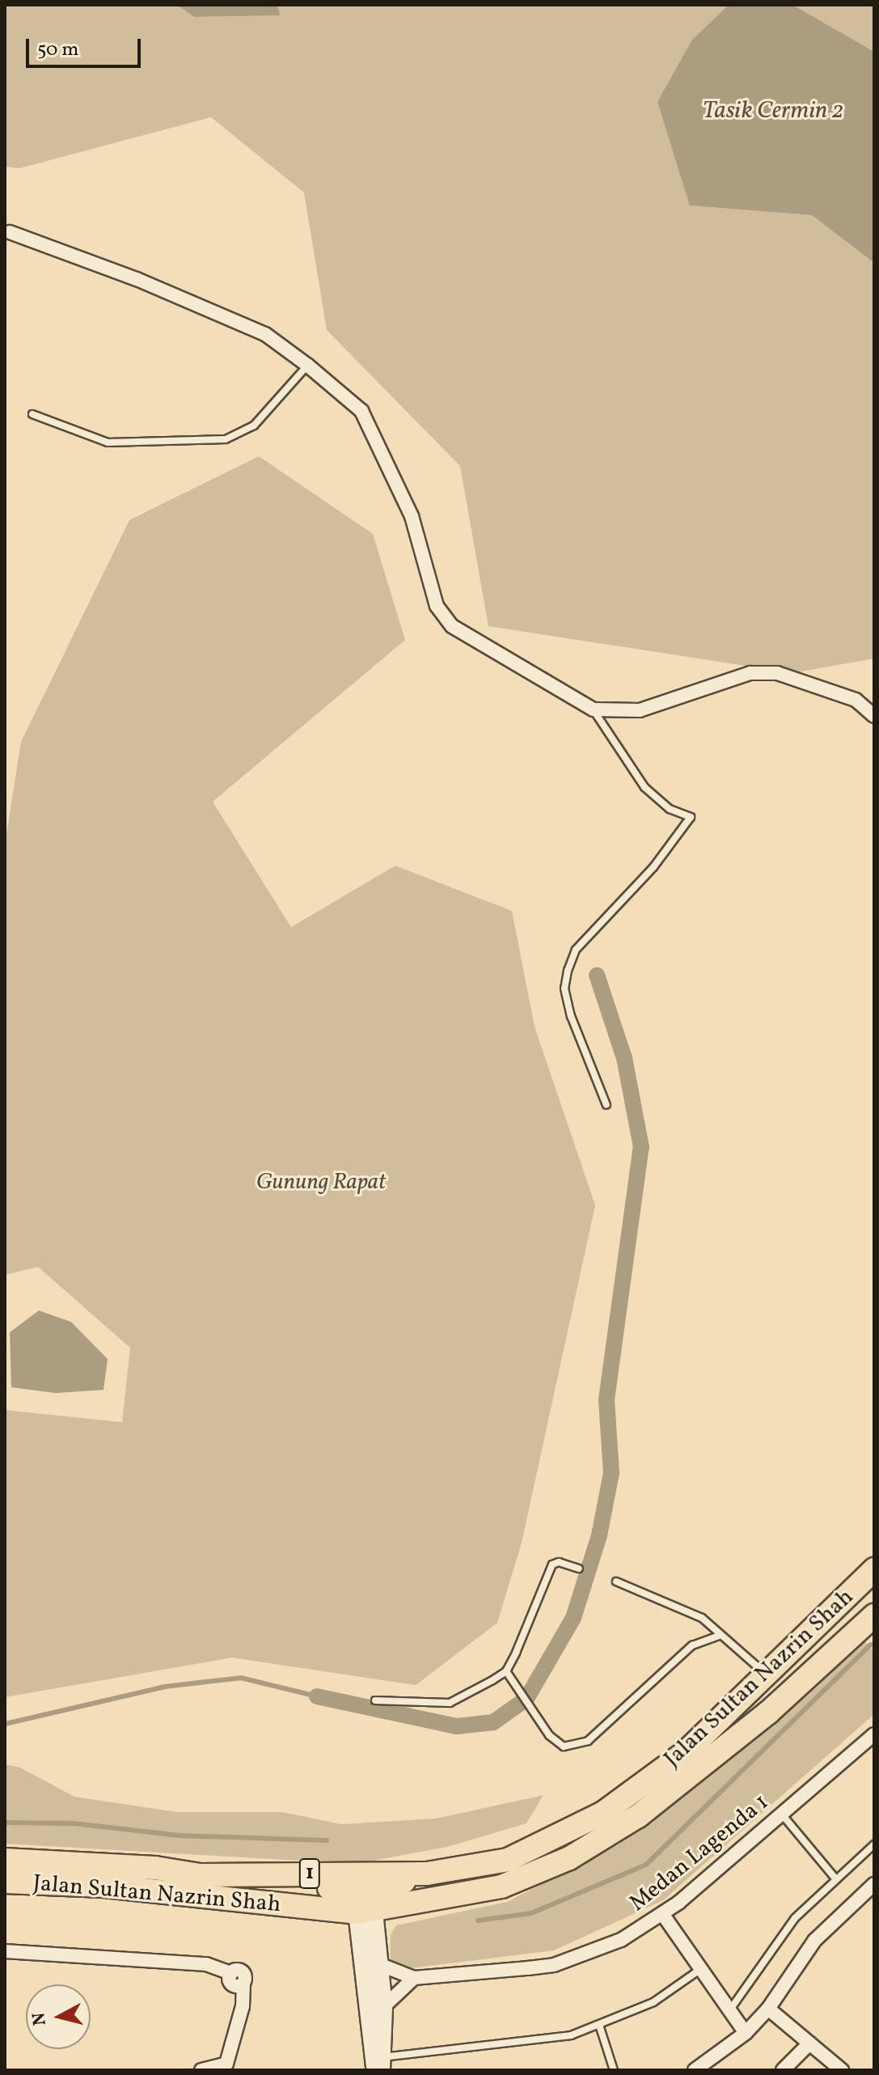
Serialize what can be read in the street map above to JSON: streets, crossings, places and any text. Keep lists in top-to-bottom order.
{
  "streets": {
    "highway": ["Jalan Sultan Nazrin Shah", "1"],
    "street": ["Medan Lagenda 1"]
  },
  "water": ["Tasik Cermin 2"],
  "parks": ["Gunung Rapat"],
  "scale_bar": "50 m",
  "north": "left"
}
